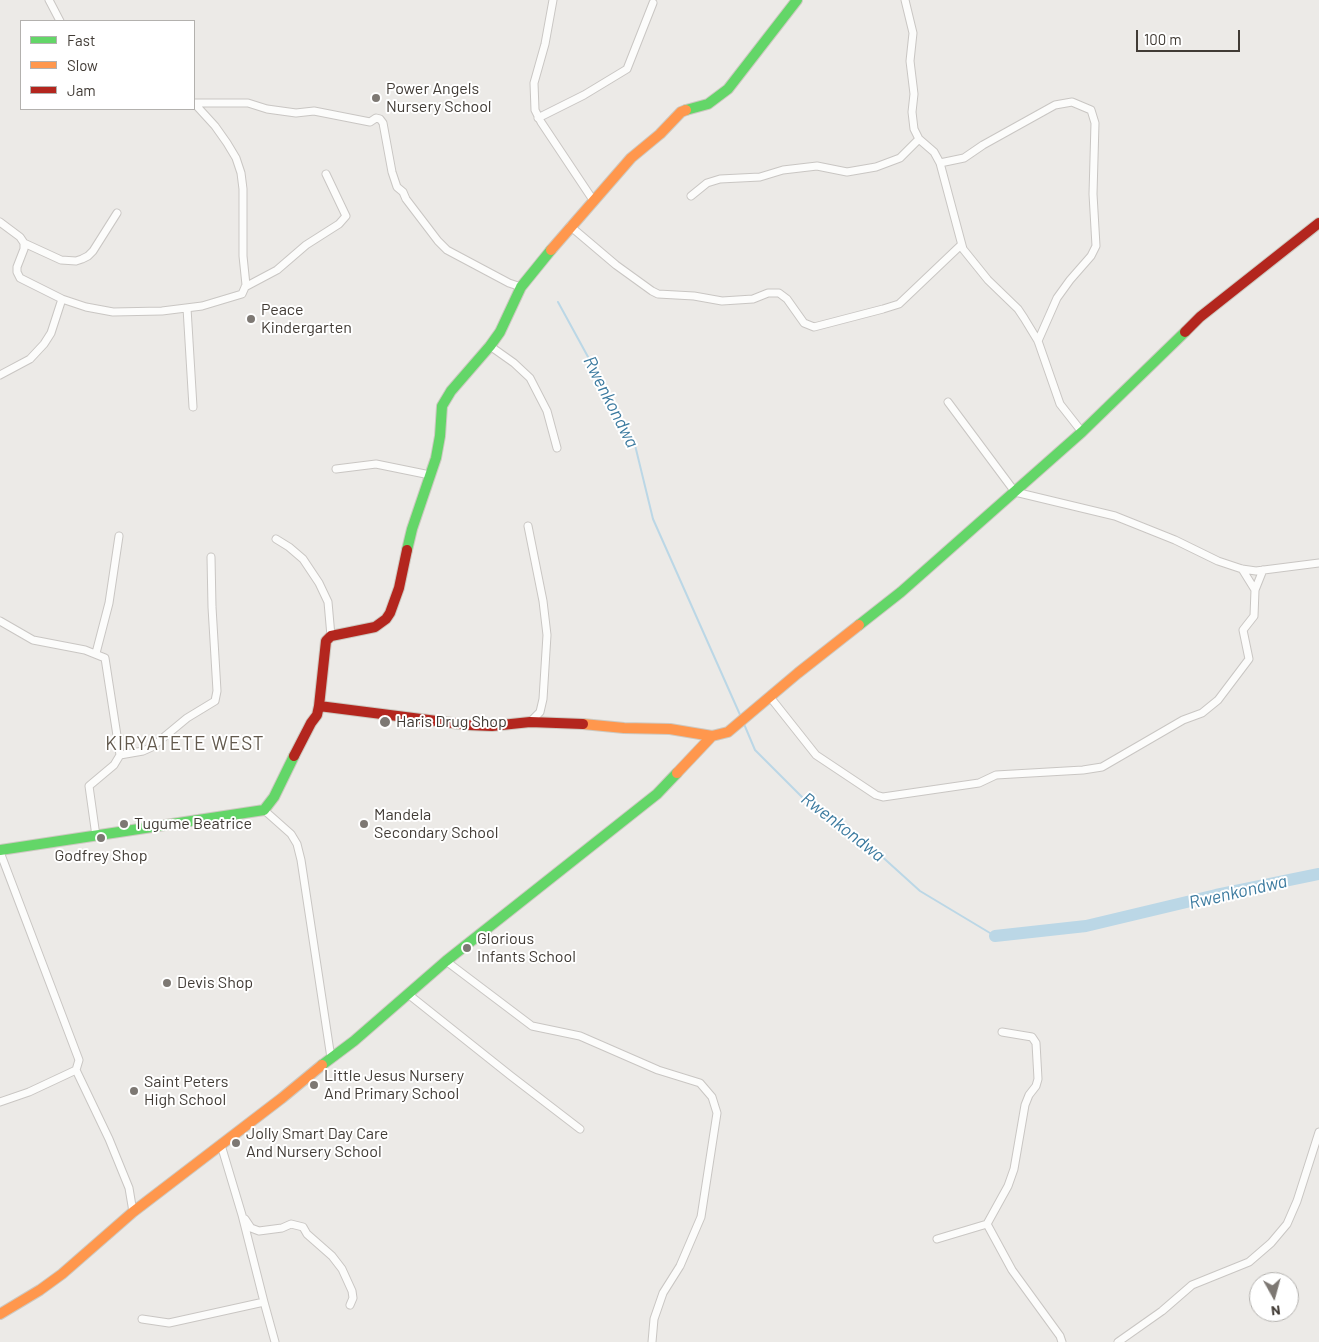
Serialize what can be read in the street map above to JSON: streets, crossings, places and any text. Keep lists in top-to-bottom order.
{
  "districts": ["KIRYATETE WEST"],
  "water": ["Rwenkondwa"],
  "places": [
    "Power Angels Nursery School",
    "Peace Kindergarten",
    "Haris Drug Shop",
    "Tugume Beatrice",
    "Mandela Secondary School",
    "Godfrey Shop",
    "Glorious Infants School",
    "Devis Shop",
    "Little Jesus Nursery And Primary School",
    "Saint Peters High School",
    "Jolly Smart Day Care And Nursery School"
  ],
  "legend": ["Fast", "Slow", "Jam"],
  "scale_bar": "100 m",
  "north": "bottom"
}
